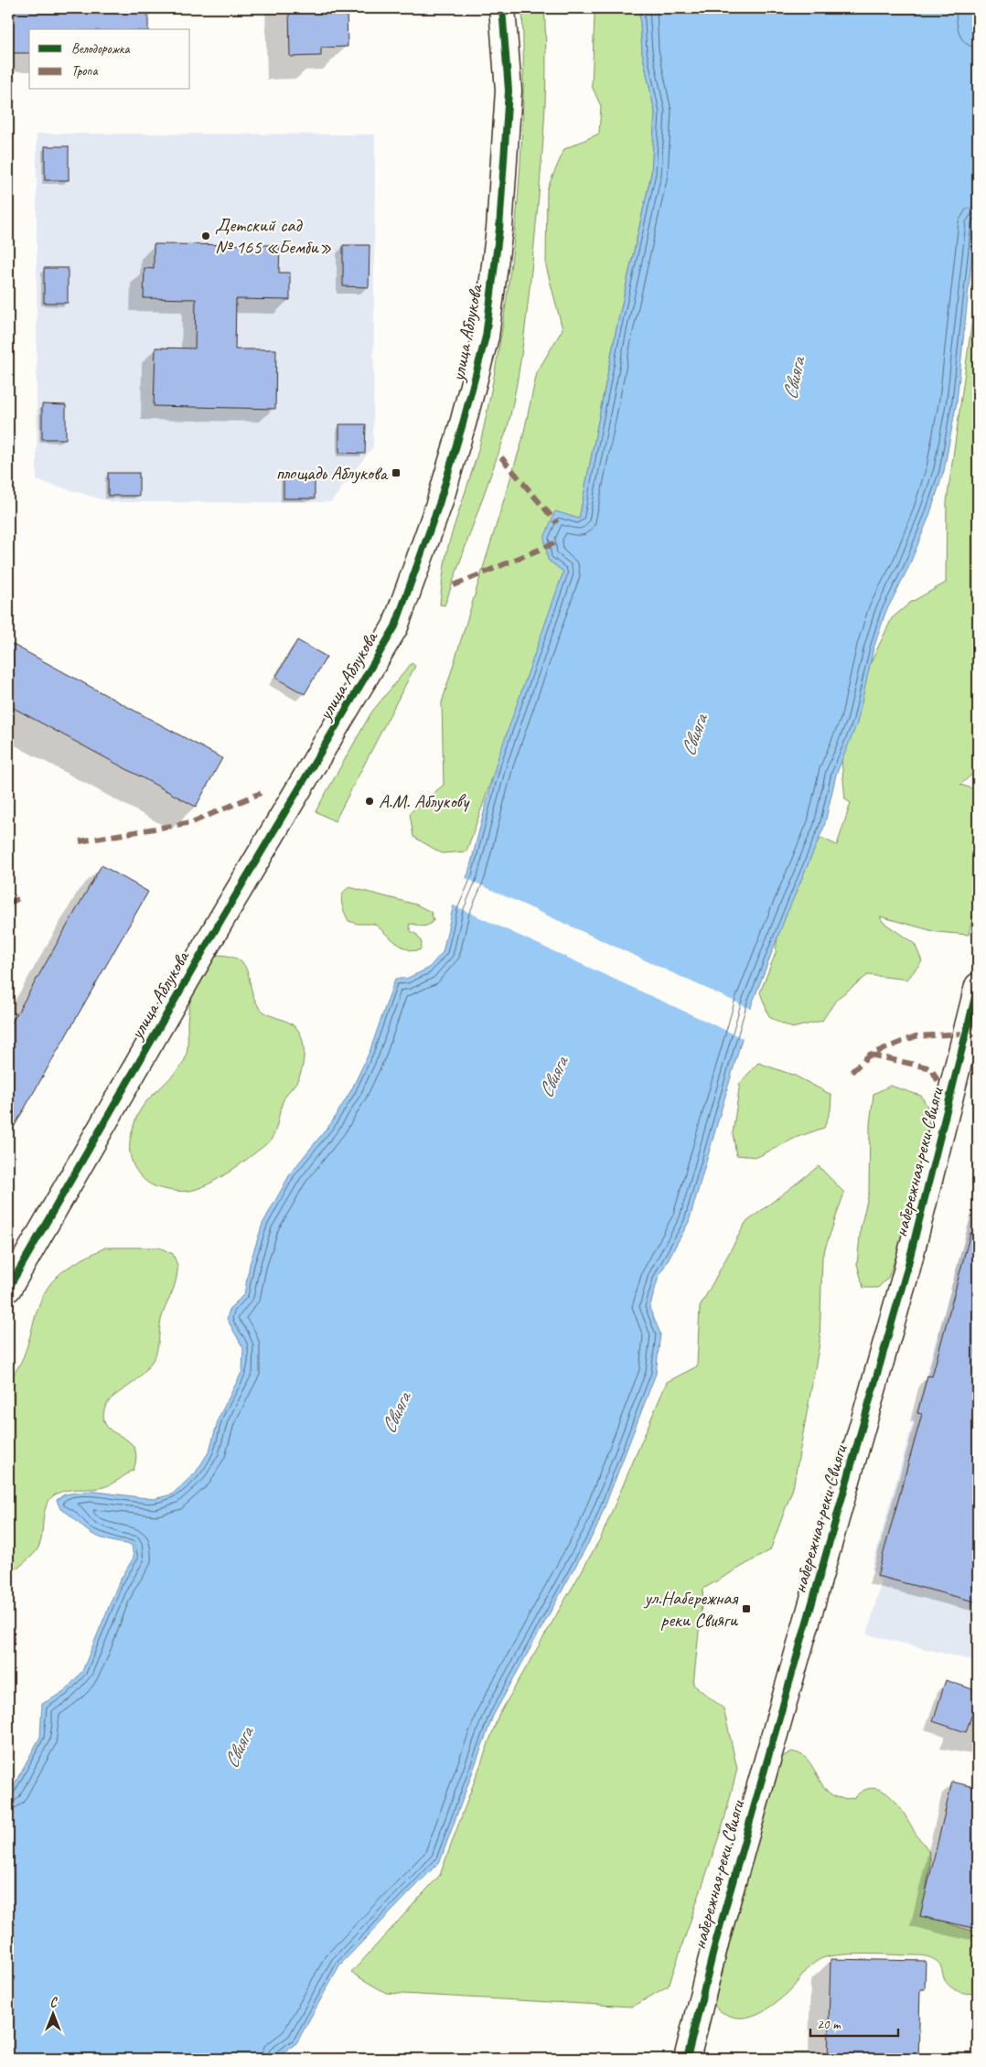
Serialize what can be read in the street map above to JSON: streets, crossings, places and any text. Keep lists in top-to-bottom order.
{
  "streets": {
    "street": ["улица Аблукова", "набережная реки Свияги"]
  },
  "water": ["Свияга"],
  "places": {
    "other": ["Детский сад № 165 «Бемби»", "А.М. Аблукову"],
    "transit": ["площадь Аблукова", "ул.Набережная реки Свияги"]
  },
  "legend": ["Велодорожка", "Тропа"],
  "scale_bar": "20 m",
  "north": "top"
}
